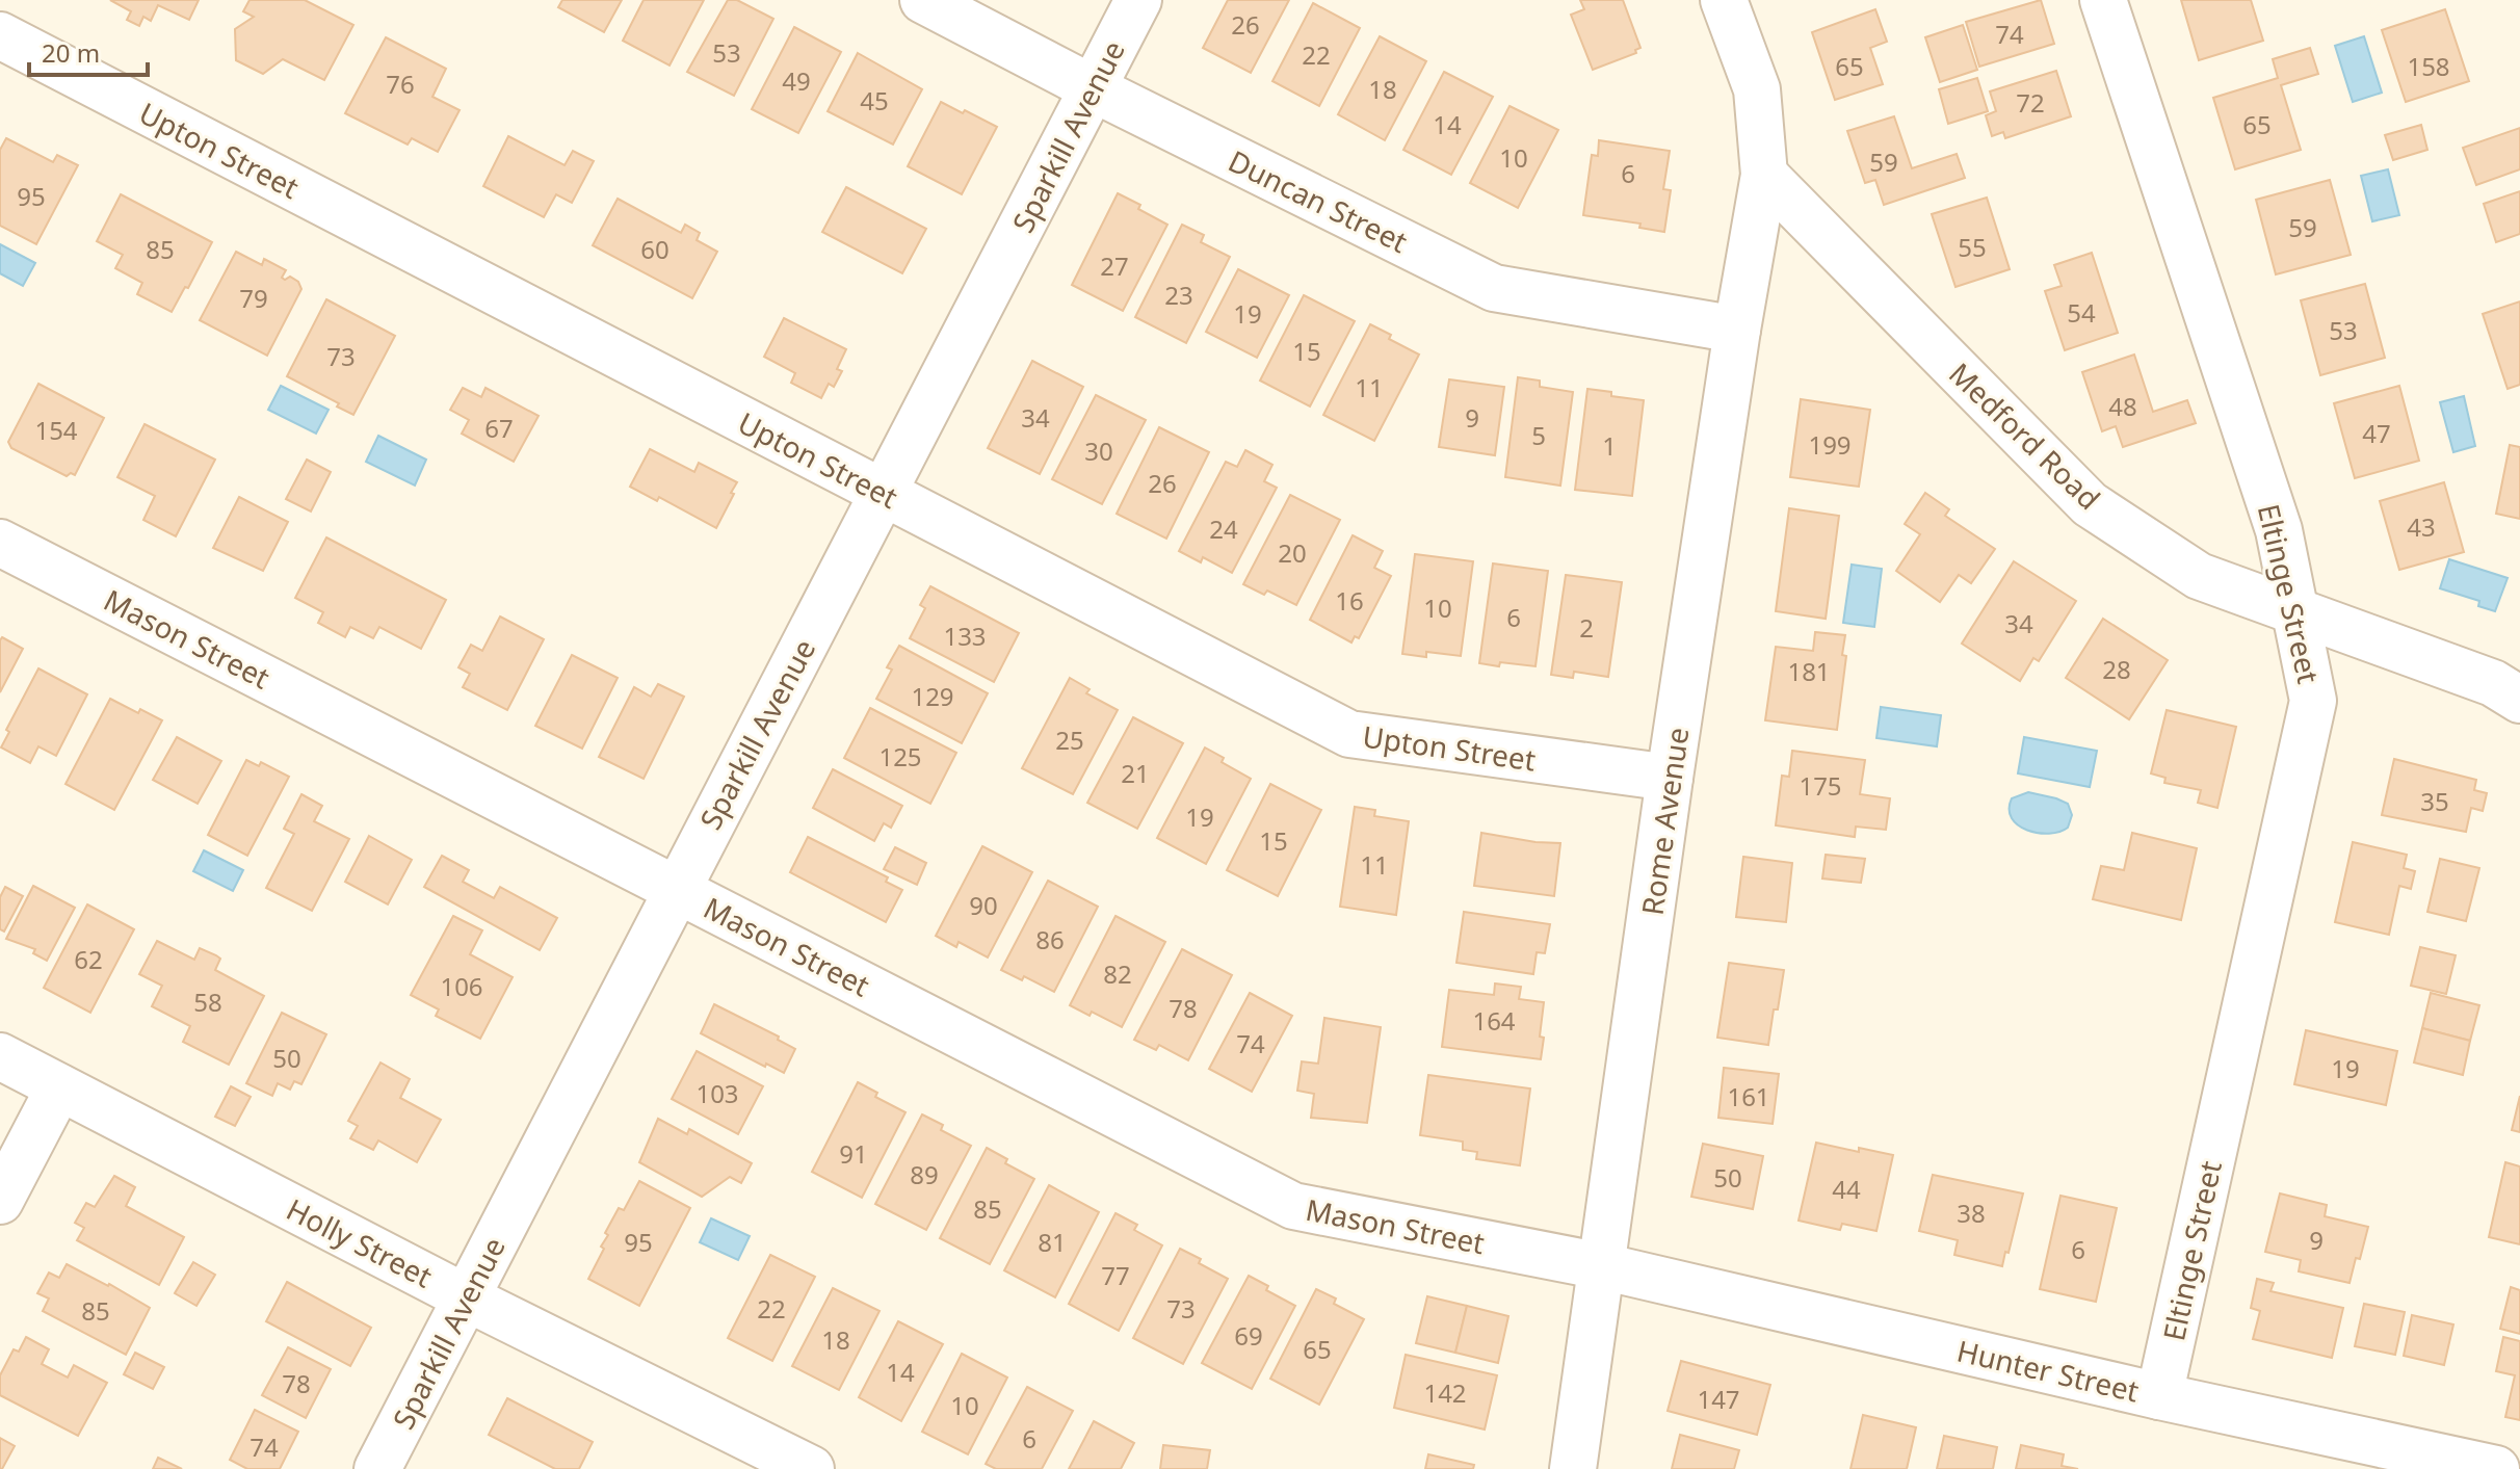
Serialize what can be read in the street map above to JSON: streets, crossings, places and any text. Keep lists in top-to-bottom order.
{
  "streets": {
    "street": [
      "Sparkill Avenue",
      "Upton Street",
      "Duncan Street",
      "Medford Road",
      "Eltinge Street",
      "Mason Street",
      "Rome Avenue",
      "Holly Street",
      "Hunter Street"
    ]
  },
  "crossings": [
    ["Sparkill Avenue", "Upton Street"],
    ["Sparkill Avenue", "Duncan Street"],
    ["Sparkill Avenue", "Mason Street"],
    ["Sparkill Avenue", "Holly Street"],
    ["Upton Street", "Rome Avenue"],
    ["Duncan Street", "Rome Avenue"],
    ["Medford Road", "Eltinge Street"],
    ["Medford Road", "Rome Avenue"],
    ["Eltinge Street", "Hunter Street"],
    ["Mason Street", "Rome Avenue"],
    ["Mason Street", "Hunter Street"],
    ["Rome Avenue", "Hunter Street"]
  ],
  "house_numbers": [
    "26",
    "74",
    "53",
    "22",
    "65",
    "158",
    "49",
    "76",
    "18",
    "45",
    "72",
    "14",
    "65",
    "10",
    "59",
    "6",
    "95",
    "59",
    "55",
    "85",
    "60",
    "27",
    "23",
    "79",
    "54",
    "19",
    "53",
    "15",
    "73",
    "11",
    "48",
    "34",
    "9",
    "67",
    "154",
    "47",
    "5",
    "199",
    "1",
    "30",
    "26",
    "43",
    "24",
    "20",
    "16",
    "10",
    "6",
    "34",
    "2",
    "133",
    "28",
    "181",
    "129",
    "25",
    "125",
    "21",
    "175",
    "35",
    "19",
    "15",
    "11",
    "90",
    "86",
    "62",
    "82",
    "106",
    "58",
    "78",
    "164",
    "74",
    "50",
    "19",
    "103",
    "161",
    "91",
    "89",
    "50",
    "44",
    "85",
    "38",
    "9",
    "95",
    "81",
    "6",
    "77",
    "22",
    "73",
    "85",
    "69",
    "18",
    "65",
    "14",
    "78",
    "142",
    "147",
    "10",
    "6",
    "74"
  ],
  "scale_bar": "20 m"
}
